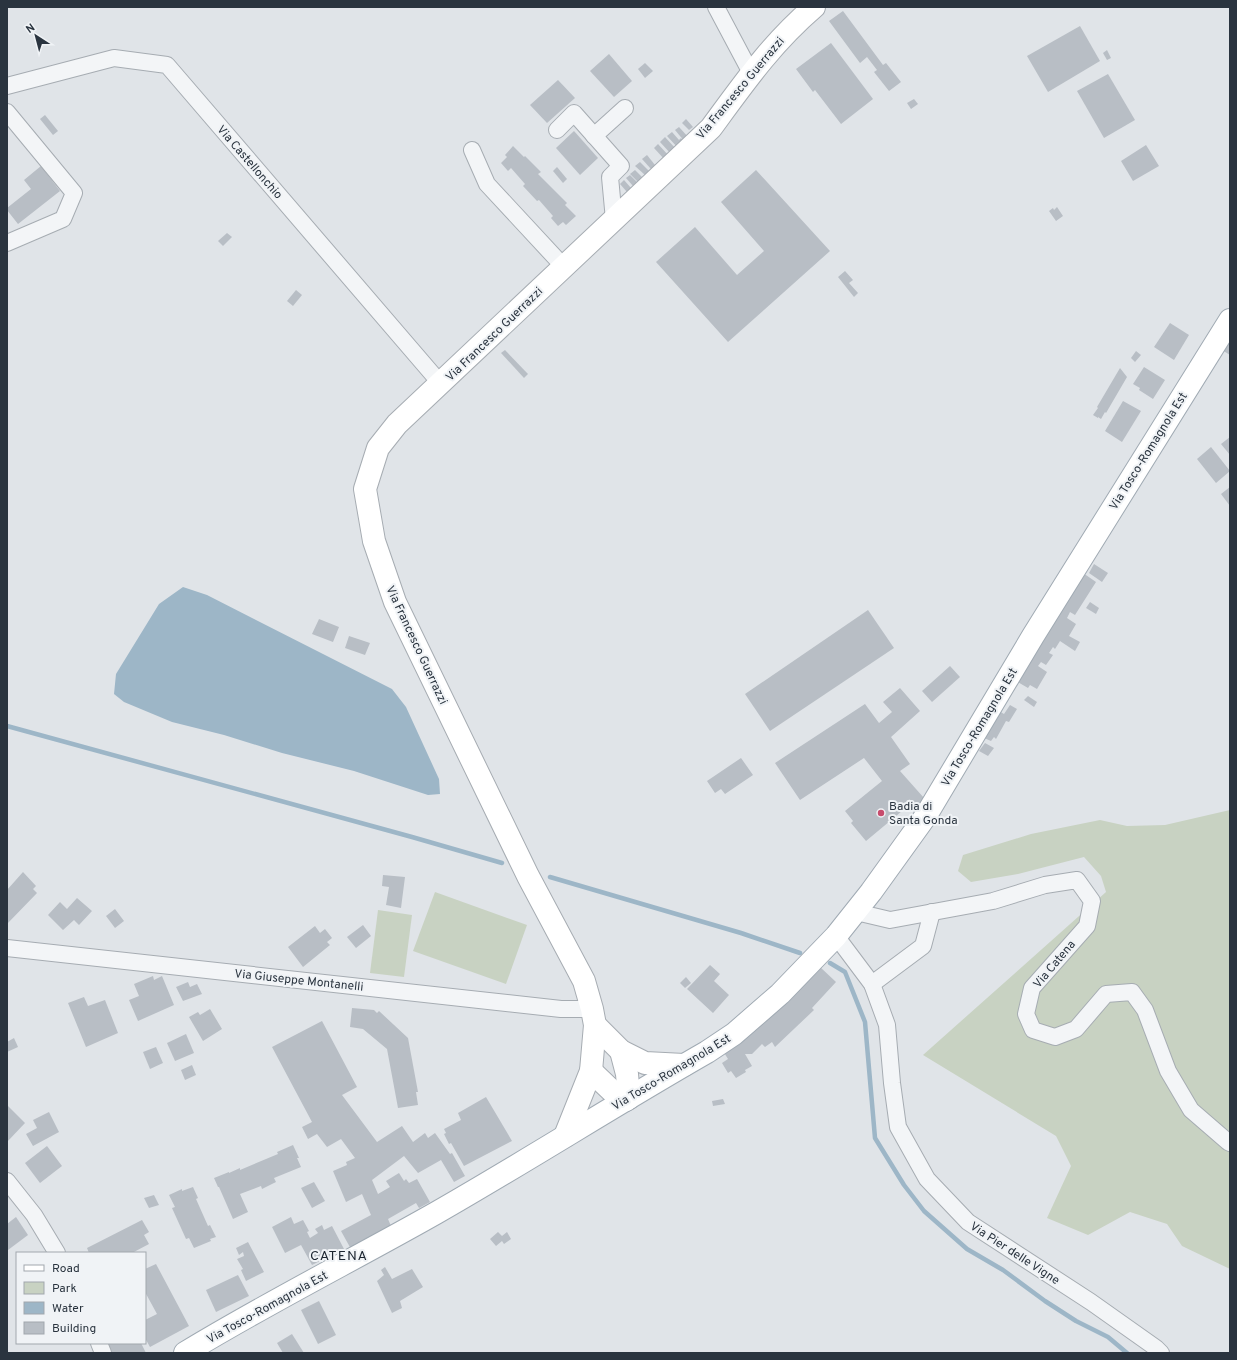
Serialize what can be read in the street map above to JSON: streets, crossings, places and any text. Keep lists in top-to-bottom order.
{
  "streets": {
    "main road": ["Via Francesco Guerrazzi", "Via Tosco-Romagnola Est"],
    "street": [
      "Via Castellonchio",
      "Via Catena",
      "Via Giuseppe Montanelli",
      "Via Pier delle Vigne"
    ]
  },
  "crossings": [
    ["Via Francesco Guerrazzi", "Via Castellonchio"],
    ["Via Francesco Guerrazzi", "Via Tosco-Romagnola Est"],
    ["Via Francesco Guerrazzi", "Via Giuseppe Montanelli"],
    ["Via Tosco-Romagnola Est", "Via Catena"],
    ["Via Tosco-Romagnola Est", "Via Pier delle Vigne"]
  ],
  "districts": ["CATENA"],
  "places": ["Badia di Santa Gonda"],
  "legend": [
    "Road",
    "Park",
    "Water",
    "Building"
  ],
  "north": "top left"
}
